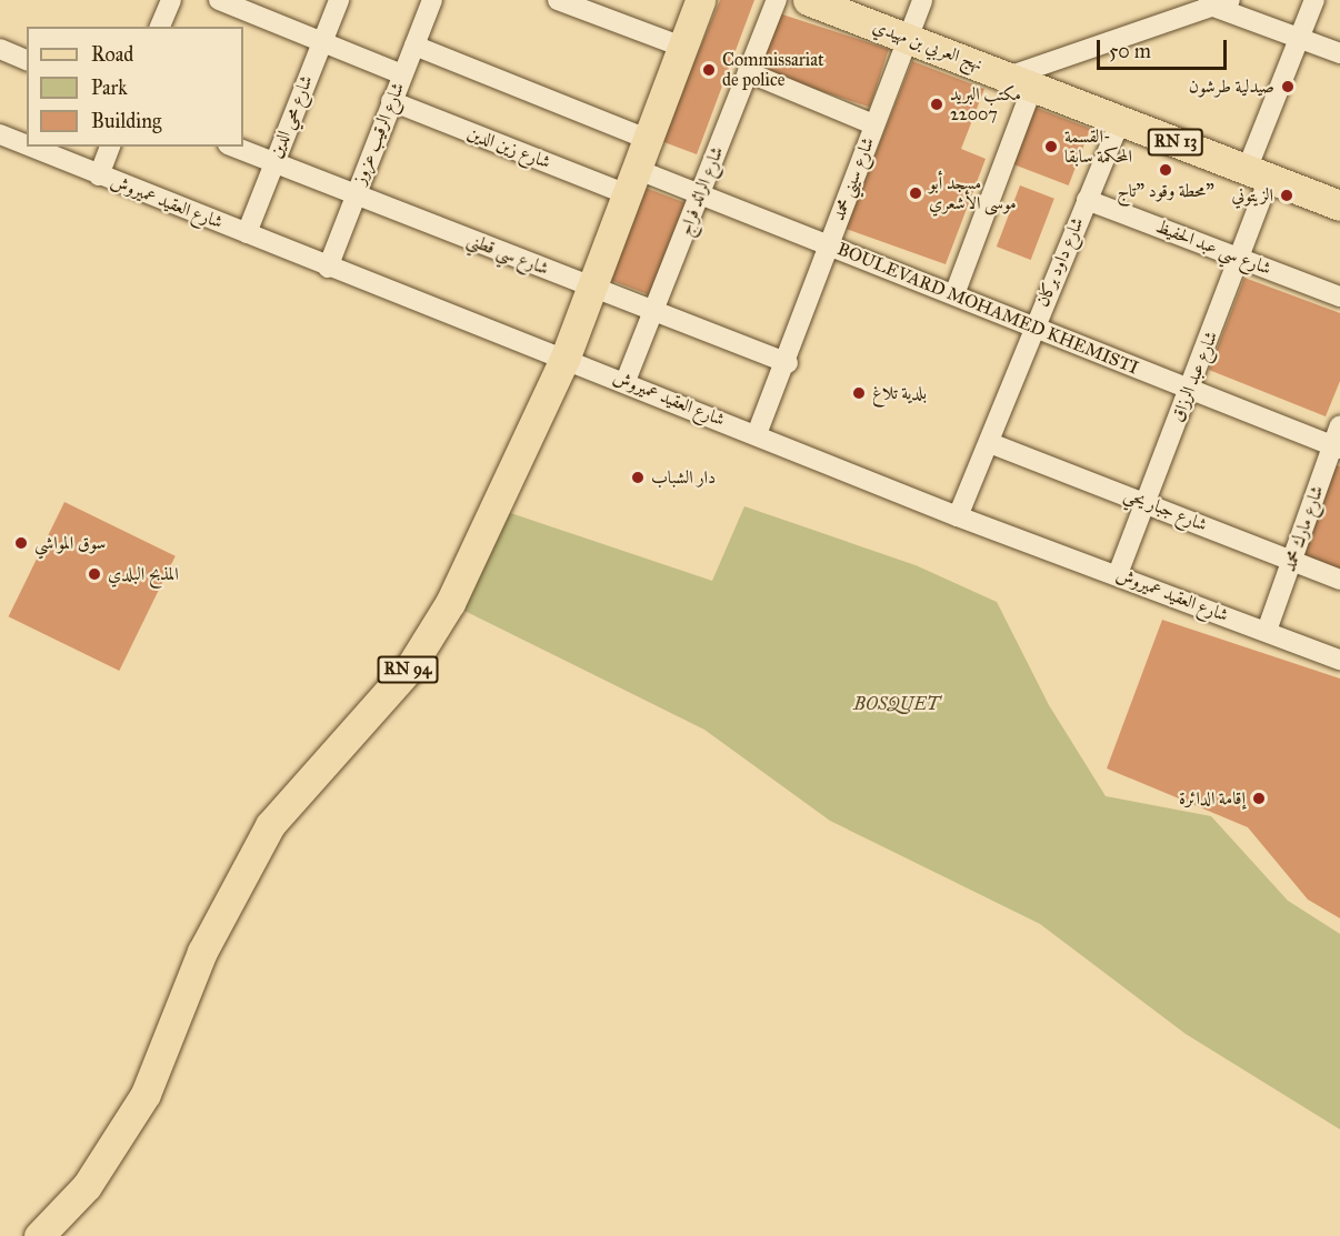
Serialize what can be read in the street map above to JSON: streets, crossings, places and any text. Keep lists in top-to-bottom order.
{
  "streets": {
    "main road": ["نهج العربي بن مهيدي", "RN 13", "RN 94"],
    "street": [
      "شارع محي الدين",
      "شارع الرقيب عزوز",
      "شارع زين الدين",
      "شارع سيني محمد",
      "شارع الرائد فراج",
      "شارع العقيد عميروش",
      "شارع سي عبد الحفيظ",
      "شارع سي قطني",
      "شارع داود بركان",
      "BOULEVARD MOHAMED KHEMISTI",
      "شارع عبد الرزاق",
      "شارع جبار يحي",
      "شارع مارك محمد"
    ]
  },
  "crossings": [
    ["نهج العربي بن مهيدي", "RN 13"],
    ["نهج العربي بن مهيدي", "شارع سيني محمد"],
    ["شارع محي الدين", "شارع العقيد عميروش"],
    ["شارع محي الدين", "شارع سي قطني"],
    ["شارع الرقيب عزوز", "شارع زين الدين"],
    ["شارع الرقيب عزوز", "شارع العقيد عميروش"],
    ["شارع الرقيب عزوز", "شارع سي قطني"],
    ["RN 13", "شارع داود بركان"],
    ["RN 13", "شارع عبد الرزاق"],
    ["شارع زين الدين", "BOULEVARD MOHAMED KHEMISTI"],
    ["شارع زين الدين", "RN 94"],
    ["شارع سيني محمد", "شارع العقيد عميروش"],
    ["شارع سيني محمد", "شارع سي قطني"],
    ["شارع سيني محمد", "BOULEVARD MOHAMED KHEMISTI"],
    ["شارع الرائد فراج", "شارع العقيد عميروش"],
    ["شارع الرائد فراج", "شارع سي قطني"],
    ["شارع الرائد فراج", "BOULEVARD MOHAMED KHEMISTI"],
    ["شارع العقيد عميروش", "شارع داود بركان"],
    ["شارع العقيد عميروش", "شارع عبد الرزاق"],
    ["شارع العقيد عميروش", "شارع مارك محمد"],
    ["شارع العقيد عميروش", "RN 94"],
    ["شارع سي عبد الحفيظ", "شارع داود بركان"],
    ["شارع سي عبد الحفيظ", "شارع عبد الرزاق"],
    ["شارع سي قطني", "RN 94"],
    ["شارع داود بركان", "BOULEVARD MOHAMED KHEMISTI"],
    ["شارع داود بركان", "شارع جبار يحي"],
    ["BOULEVARD MOHAMED KHEMISTI", "شارع عبد الرزاق"],
    ["BOULEVARD MOHAMED KHEMISTI", "شارع مارك محمد"],
    ["BOULEVARD MOHAMED KHEMISTI", "RN 94"],
    ["شارع عبد الرزاق", "شارع جبار يحي"],
    ["شارع جبار يحي", "شارع مارك محمد"]
  ],
  "parks": ["BOSQUET"],
  "places": [
    "Commissariat de police",
    "صيدلية طرشون",
    "مكتب البريد 22007",
    "القسمة- المحكمة سابقا",
    "محطة وقود \"تاج\"",
    "مسجد أبو موسى الأشعري",
    "الزيتوني",
    "بلدية تلاغ",
    "دار الشباب",
    "سوق المواشي",
    "المذبح البلدي",
    "إقامة الدائرة"
  ],
  "legend": ["Road", "Park", "Building"],
  "scale_bar": "50 m"
}
